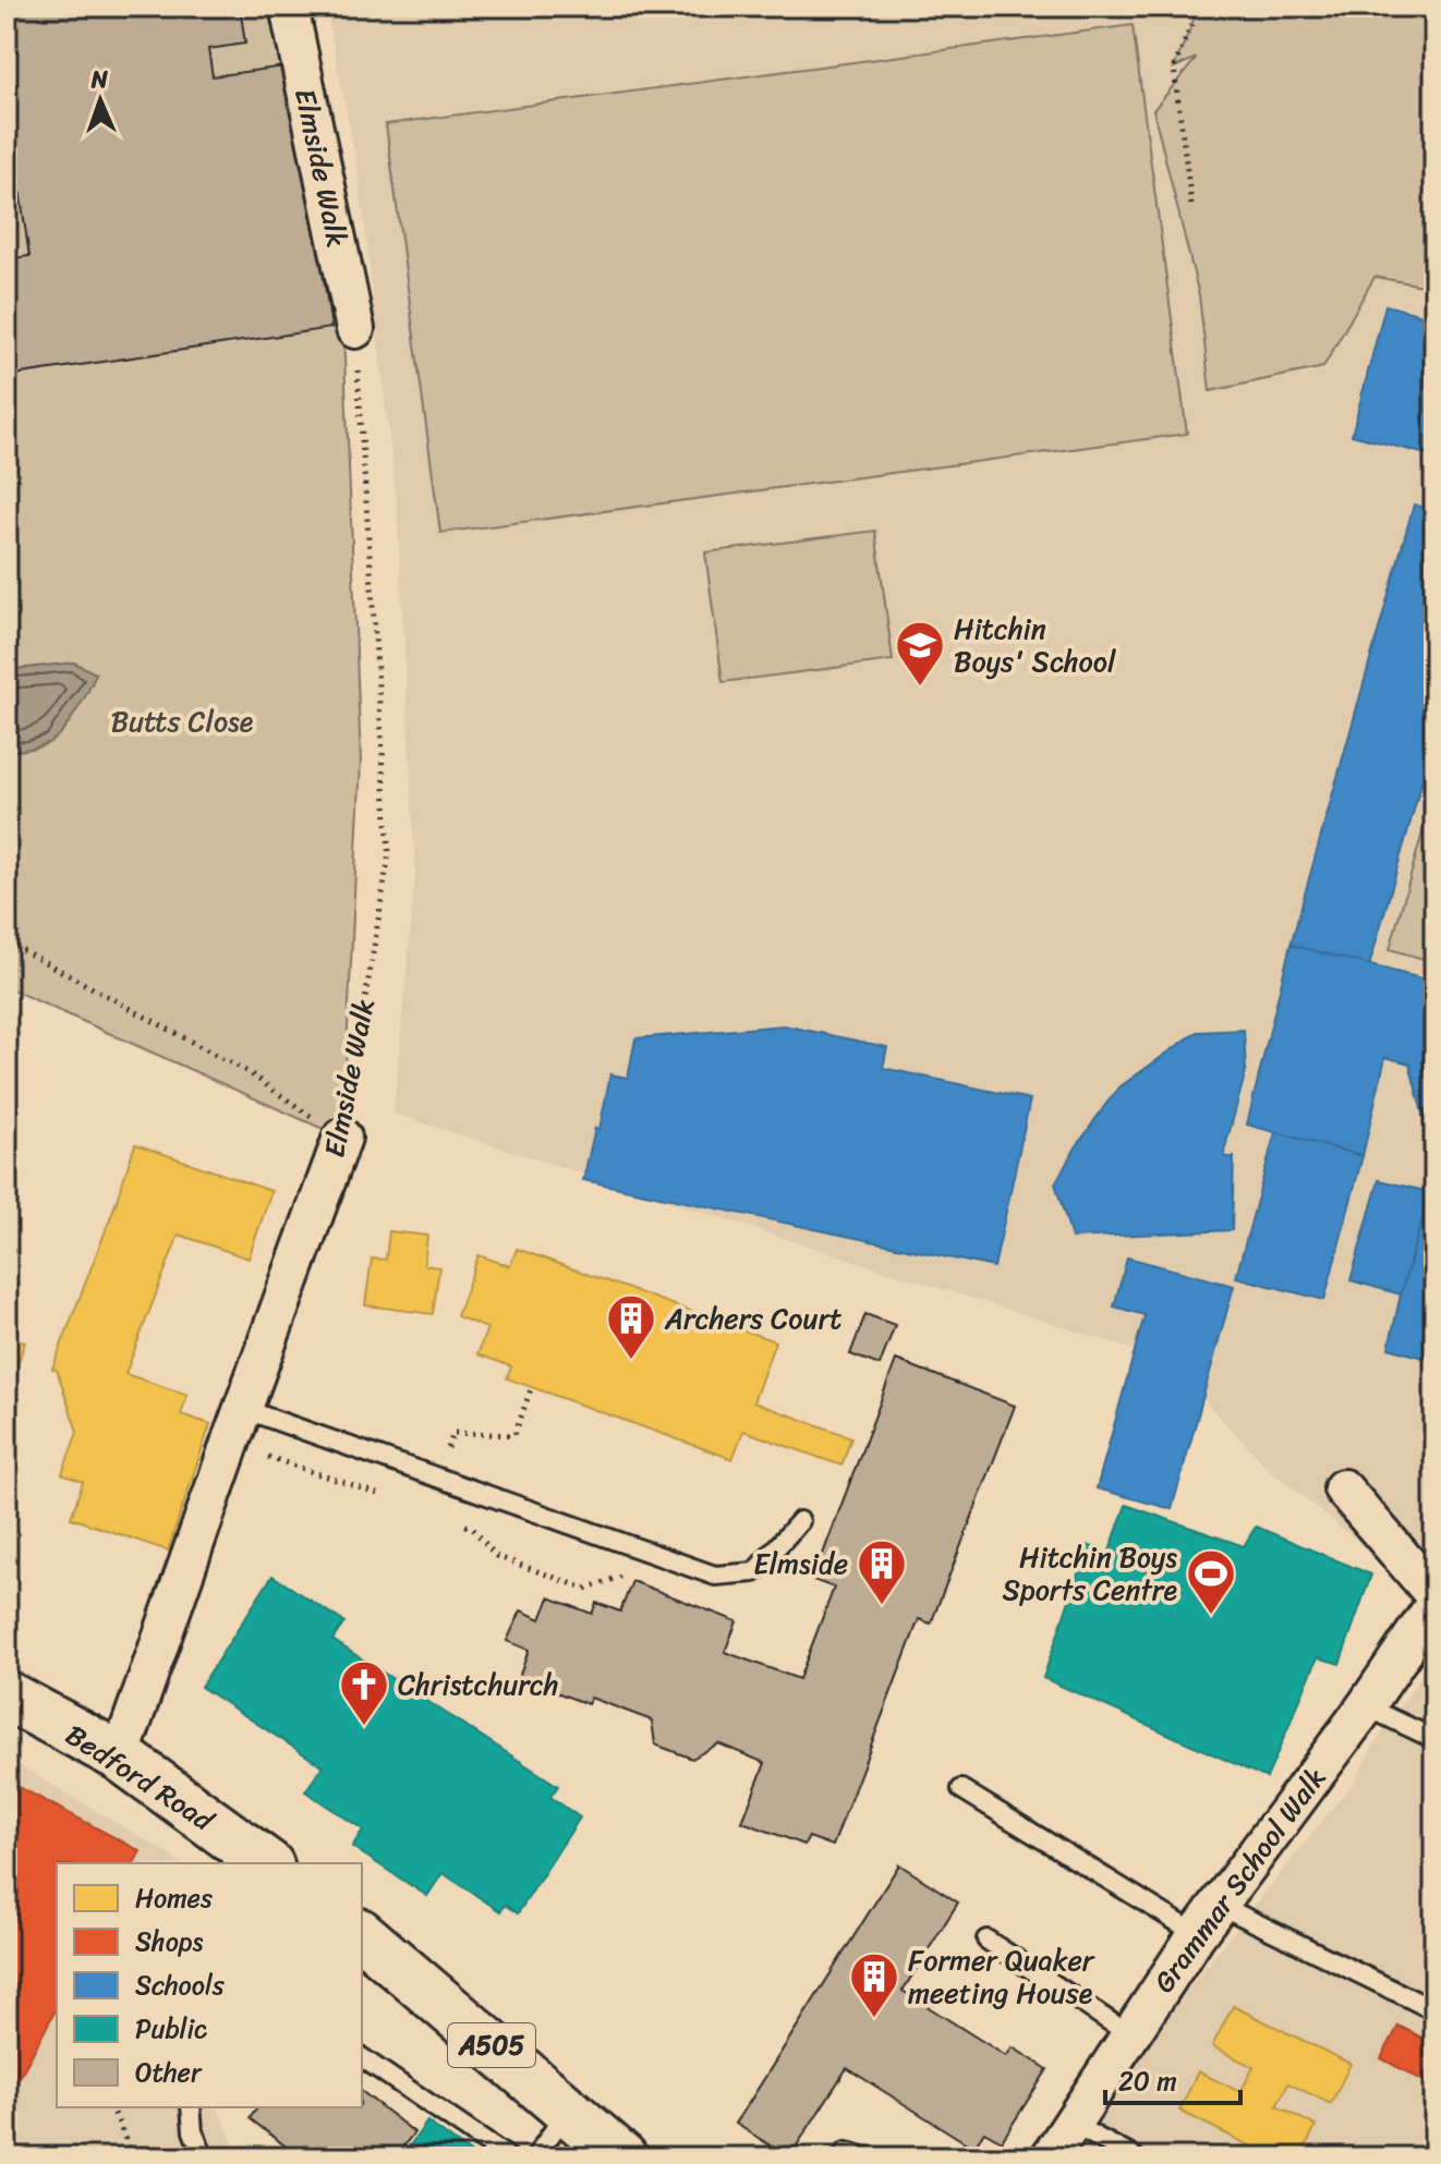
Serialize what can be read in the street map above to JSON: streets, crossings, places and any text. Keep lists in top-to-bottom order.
{
  "streets": {
    "main road": ["Bedford Road", "A505"],
    "street": ["Elmside Walk", "Grammar School Walk"]
  },
  "crossings": [
    ["Elmside Walk", "Bedford Road"]
  ],
  "parks": ["Butts Close"],
  "places": {
    "school or university": ["Hitchin Boys' School"],
    "building": ["Archers Court", "Elmside", "Former Quaker meeting House"],
    "sports": ["Hitchin Boys Sports Centre"],
    "church": ["Christchurch"]
  },
  "legend": [
    "Homes",
    "Shops",
    "Schools",
    "Public",
    "Other"
  ],
  "scale_bar": "20 m",
  "north": "top"
}
